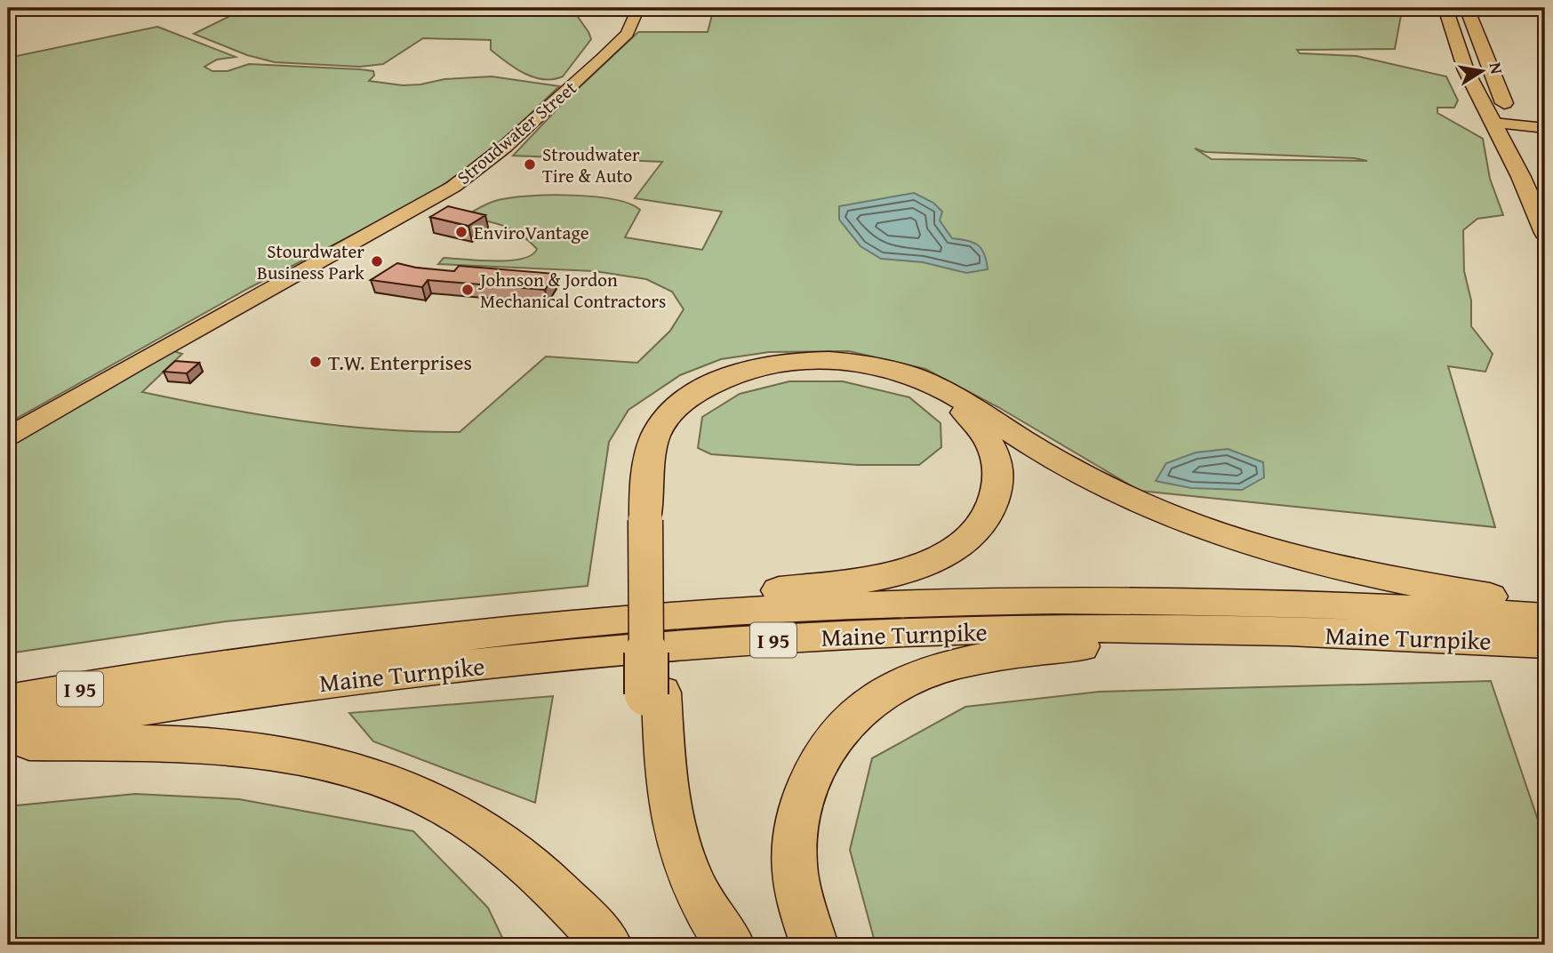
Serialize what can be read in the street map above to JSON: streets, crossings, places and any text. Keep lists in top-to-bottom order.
{
  "streets": {
    "highway": ["Maine Turnpike", "I 95"],
    "main road": ["Stroudwater Street"]
  },
  "places": [
    "Stroudwater Tire & Auto",
    "EnviroVantage",
    "Stourdwater Business Park",
    "Johnson & Jordon Mechanical Contractors",
    "T.W. Enterprises"
  ],
  "north": "right"
}
